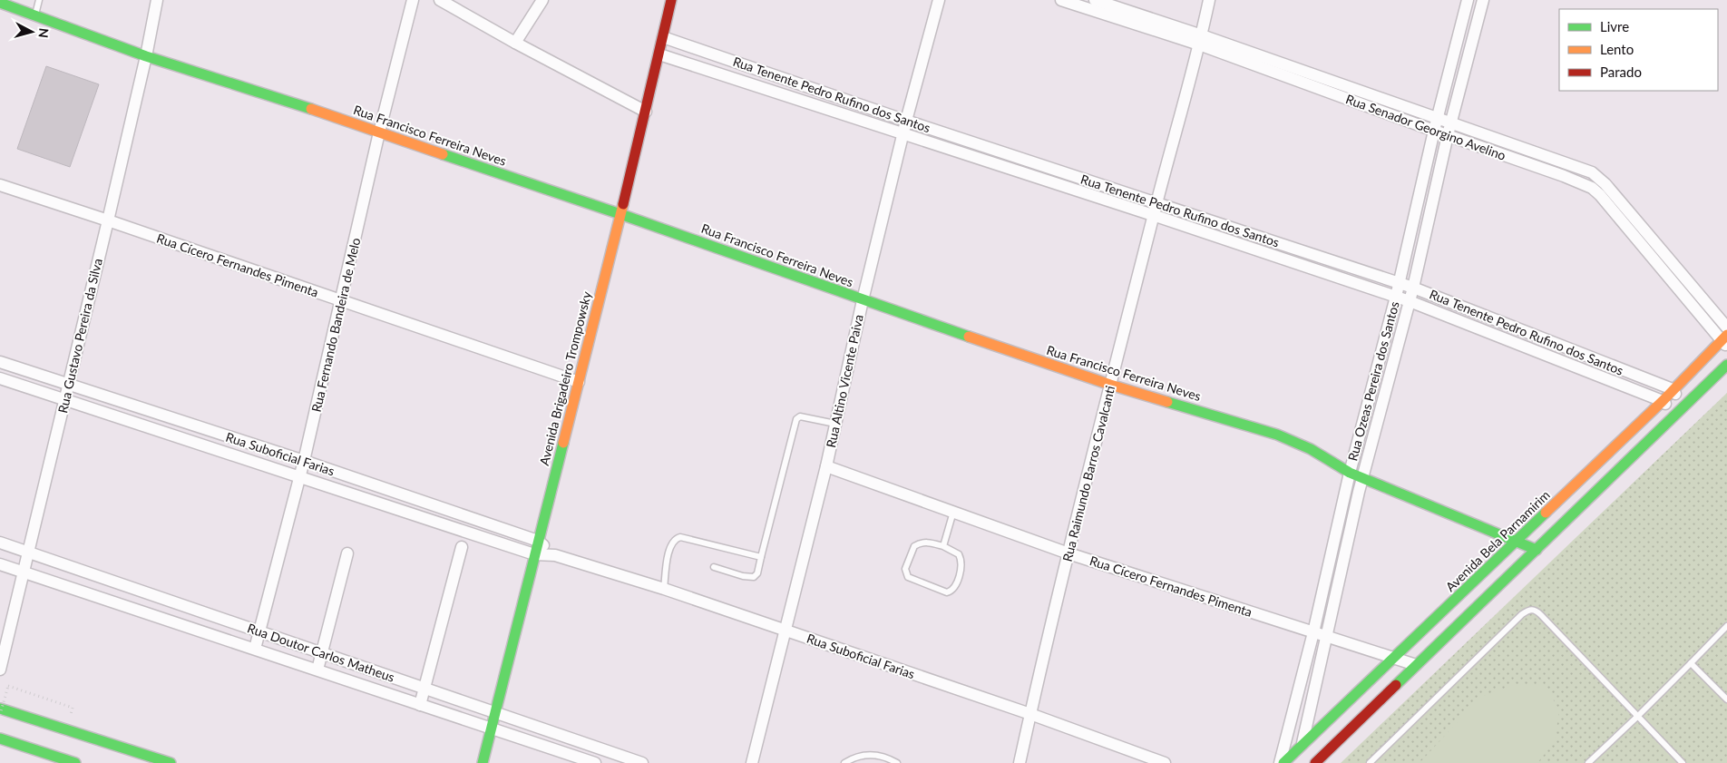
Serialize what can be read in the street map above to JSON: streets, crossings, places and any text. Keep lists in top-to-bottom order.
{
  "streets": {
    "main road": ["Rua Francisco Ferreira Neves", "Avenida Brigadeiro Trompowsky", "Avenida Bela Parnamirim"],
    "street": [
      "Rua Tenente Pedro Rufino dos Santos",
      "Rua Senador Georgino Avelino",
      "Rua Cícero Fernandes Pimenta",
      "Rua Fernando Bandeira de Melo",
      "Rua Gustavo Pereira da Silva",
      "Rua Altino Vicente Paiva",
      "Rua Ozeas Pereira dos Santos",
      "Rua Suboficial Farias",
      "Rua Raimundo Barros Cavalcanti",
      "Rua Doutor Carlos Matheus"
    ]
  },
  "crossings": [
    ["Rua Tenente Pedro Rufino dos Santos", "Avenida Brigadeiro Trompowsky"],
    ["Rua Tenente Pedro Rufino dos Santos", "Rua Altino Vicente Paiva"],
    ["Rua Tenente Pedro Rufino dos Santos", "Rua Ozeas Pereira dos Santos"],
    ["Rua Tenente Pedro Rufino dos Santos", "Rua Raimundo Barros Cavalcanti"],
    ["Rua Tenente Pedro Rufino dos Santos", "Avenida Bela Parnamirim"],
    ["Rua Senador Georgino Avelino", "Rua Ozeas Pereira dos Santos"],
    ["Rua Senador Georgino Avelino", "Rua Raimundo Barros Cavalcanti"],
    ["Rua Senador Georgino Avelino", "Avenida Bela Parnamirim"],
    ["Rua Francisco Ferreira Neves", "Rua Fernando Bandeira de Melo"],
    ["Rua Francisco Ferreira Neves", "Rua Gustavo Pereira da Silva"],
    ["Rua Francisco Ferreira Neves", "Avenida Brigadeiro Trompowsky"],
    ["Rua Francisco Ferreira Neves", "Rua Altino Vicente Paiva"],
    ["Rua Francisco Ferreira Neves", "Rua Ozeas Pereira dos Santos"],
    ["Rua Francisco Ferreira Neves", "Rua Raimundo Barros Cavalcanti"],
    ["Rua Francisco Ferreira Neves", "Avenida Bela Parnamirim"],
    ["Rua Cícero Fernandes Pimenta", "Rua Fernando Bandeira de Melo"],
    ["Rua Cícero Fernandes Pimenta", "Rua Gustavo Pereira da Silva"],
    ["Rua Cícero Fernandes Pimenta", "Avenida Brigadeiro Trompowsky"],
    ["Rua Cícero Fernandes Pimenta", "Rua Altino Vicente Paiva"],
    ["Rua Cícero Fernandes Pimenta", "Rua Ozeas Pereira dos Santos"],
    ["Rua Cícero Fernandes Pimenta", "Rua Raimundo Barros Cavalcanti"],
    ["Rua Cícero Fernandes Pimenta", "Avenida Bela Parnamirim"],
    ["Rua Fernando Bandeira de Melo", "Rua Suboficial Farias"],
    ["Rua Fernando Bandeira de Melo", "Rua Doutor Carlos Matheus"],
    ["Rua Gustavo Pereira da Silva", "Rua Suboficial Farias"],
    ["Rua Gustavo Pereira da Silva", "Rua Doutor Carlos Matheus"],
    ["Avenida Brigadeiro Trompowsky", "Rua Suboficial Farias"],
    ["Avenida Brigadeiro Trompowsky", "Rua Doutor Carlos Matheus"],
    ["Rua Altino Vicente Paiva", "Rua Suboficial Farias"],
    ["Rua Ozeas Pereira dos Santos", "Avenida Bela Parnamirim"],
    ["Rua Suboficial Farias", "Rua Raimundo Barros Cavalcanti"]
  ],
  "legend": ["Livre", "Lento", "Parado"],
  "north": "right"
}
